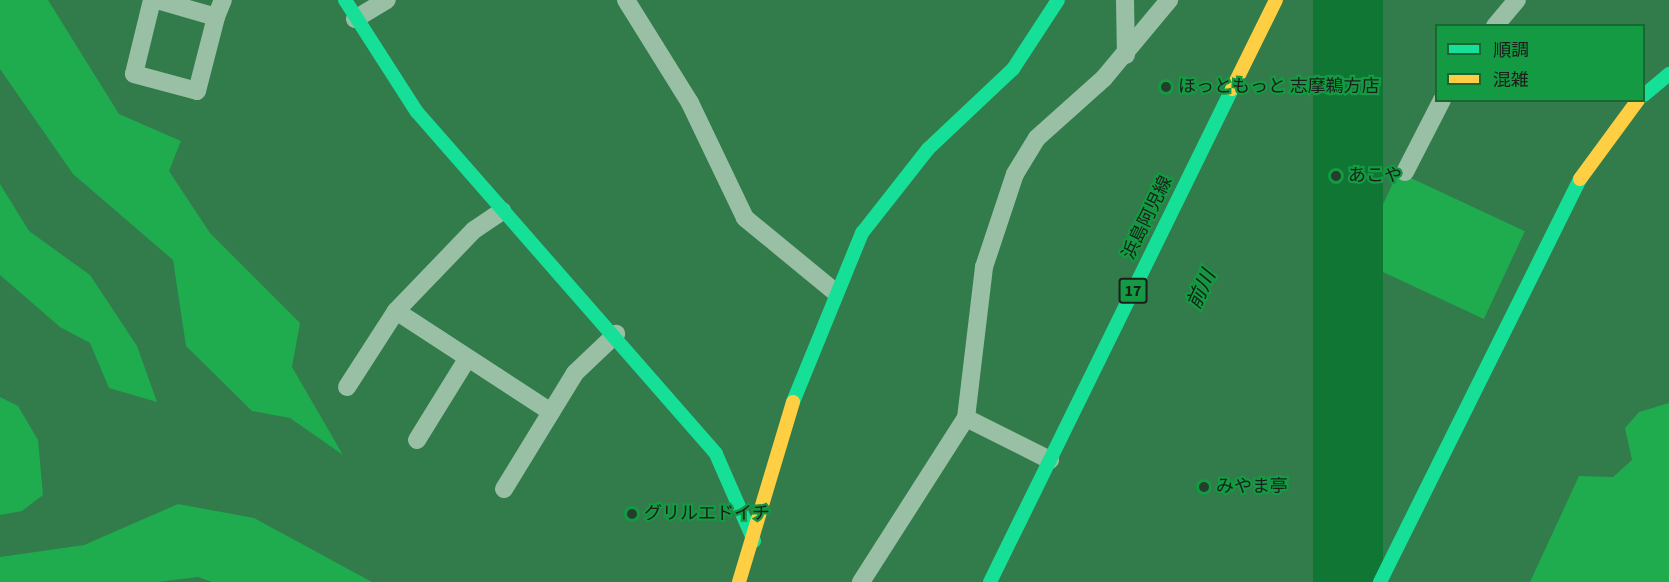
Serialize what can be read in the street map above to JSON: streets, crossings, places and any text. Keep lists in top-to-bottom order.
{
  "streets": {
    "street": ["浜島阿児線", "17"]
  },
  "water": ["前川"],
  "places": [
    "ほっともっと 志摩鵜方店",
    "あこや",
    "みやま亭",
    "グリルエドイチ"
  ],
  "legend": ["順調", "混雑"]
}
